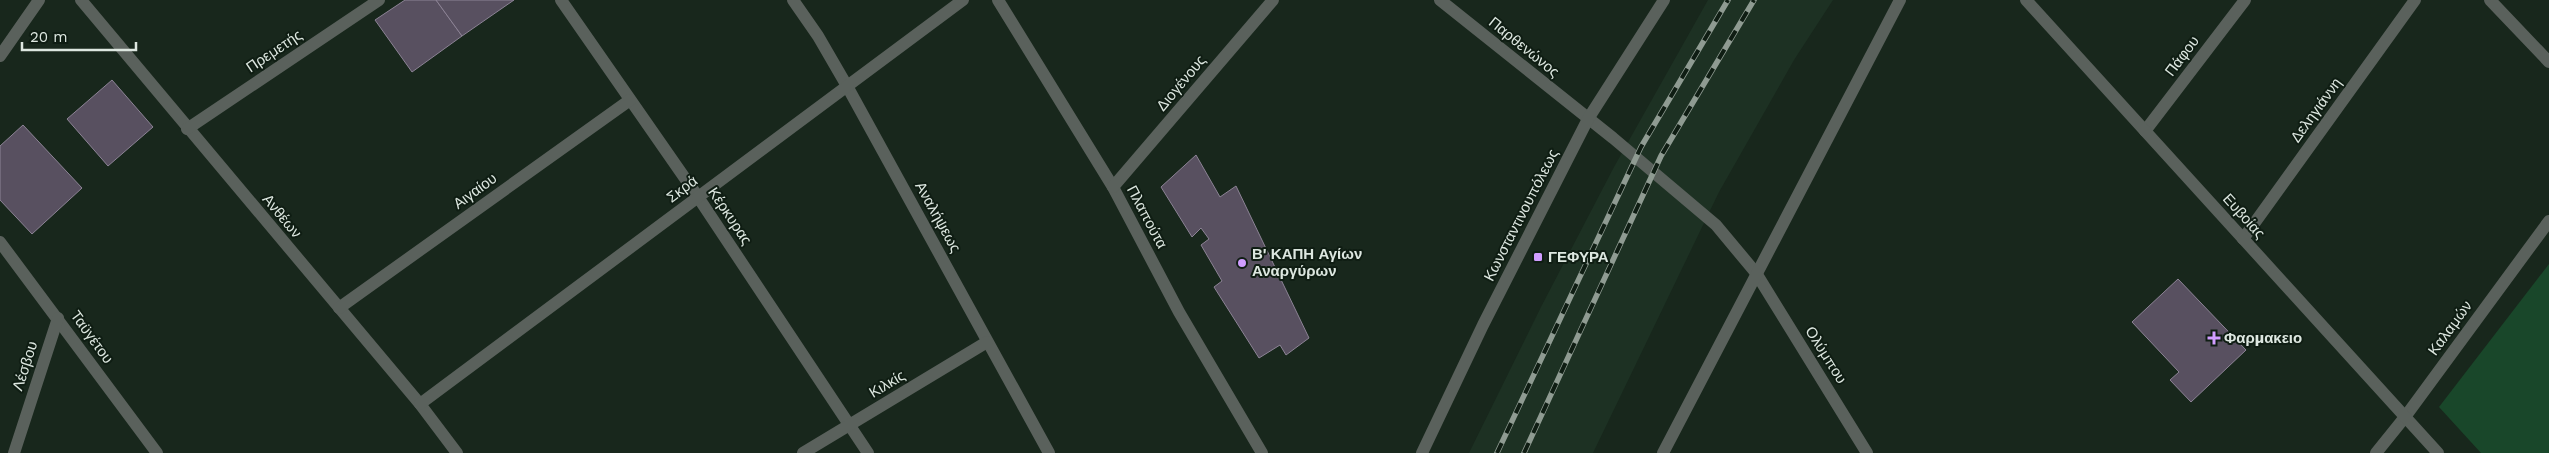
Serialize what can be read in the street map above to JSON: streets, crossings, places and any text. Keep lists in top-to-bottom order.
{
  "streets": {
    "street": [
      "Παρθενώνος",
      "Πρεμετής",
      "Πάφου",
      "Διογένους",
      "Δεληγιάννη",
      "Σκρά",
      "Αιγαίου",
      "Κωνσταντινουπόλεως",
      "Ανθέων",
      "Κέρκυρας",
      "Ευβοίας",
      "Αναλήψεως",
      "Πλαπούτα",
      "Καλαμών",
      "Ταϋγέτου",
      "Ολύμπου",
      "Λέσβου",
      "Κιλκίς"
    ]
  },
  "crossings": [
    ["Παρθενώνος", "Κωνσταντινουπόλεως"],
    ["Παρθενώνος", "Ολύμπου"],
    ["Πρεμετής", "Ανθέων"],
    ["Πάφου", "Ευβοίας"],
    ["Διογένους", "Πλαπούτα"],
    ["Δεληγιάννη", "Ευβοίας"],
    ["Σκρά", "Ανθέων"],
    ["Σκρά", "Κέρκυρας"],
    ["Σκρά", "Αναλήψεως"],
    ["Αιγαίου", "Ανθέων"],
    ["Αιγαίου", "Κέρκυρας"],
    ["Κέρκυρας", "Κιλκίς"],
    ["Ευβοίας", "Καλαμών"],
    ["Αναλήψεως", "Κιλκίς"],
    ["Ταϋγέτου", "Λέσβου"]
  ],
  "places": {
    "transit": ["ΓΕΦΥΡΑ"],
    "other": ["Β' ΚΑΠΗ Αγίων Αναργύρων"],
    "health": ["Φαρμακειο"]
  },
  "scale_bar": "20 m"
}
